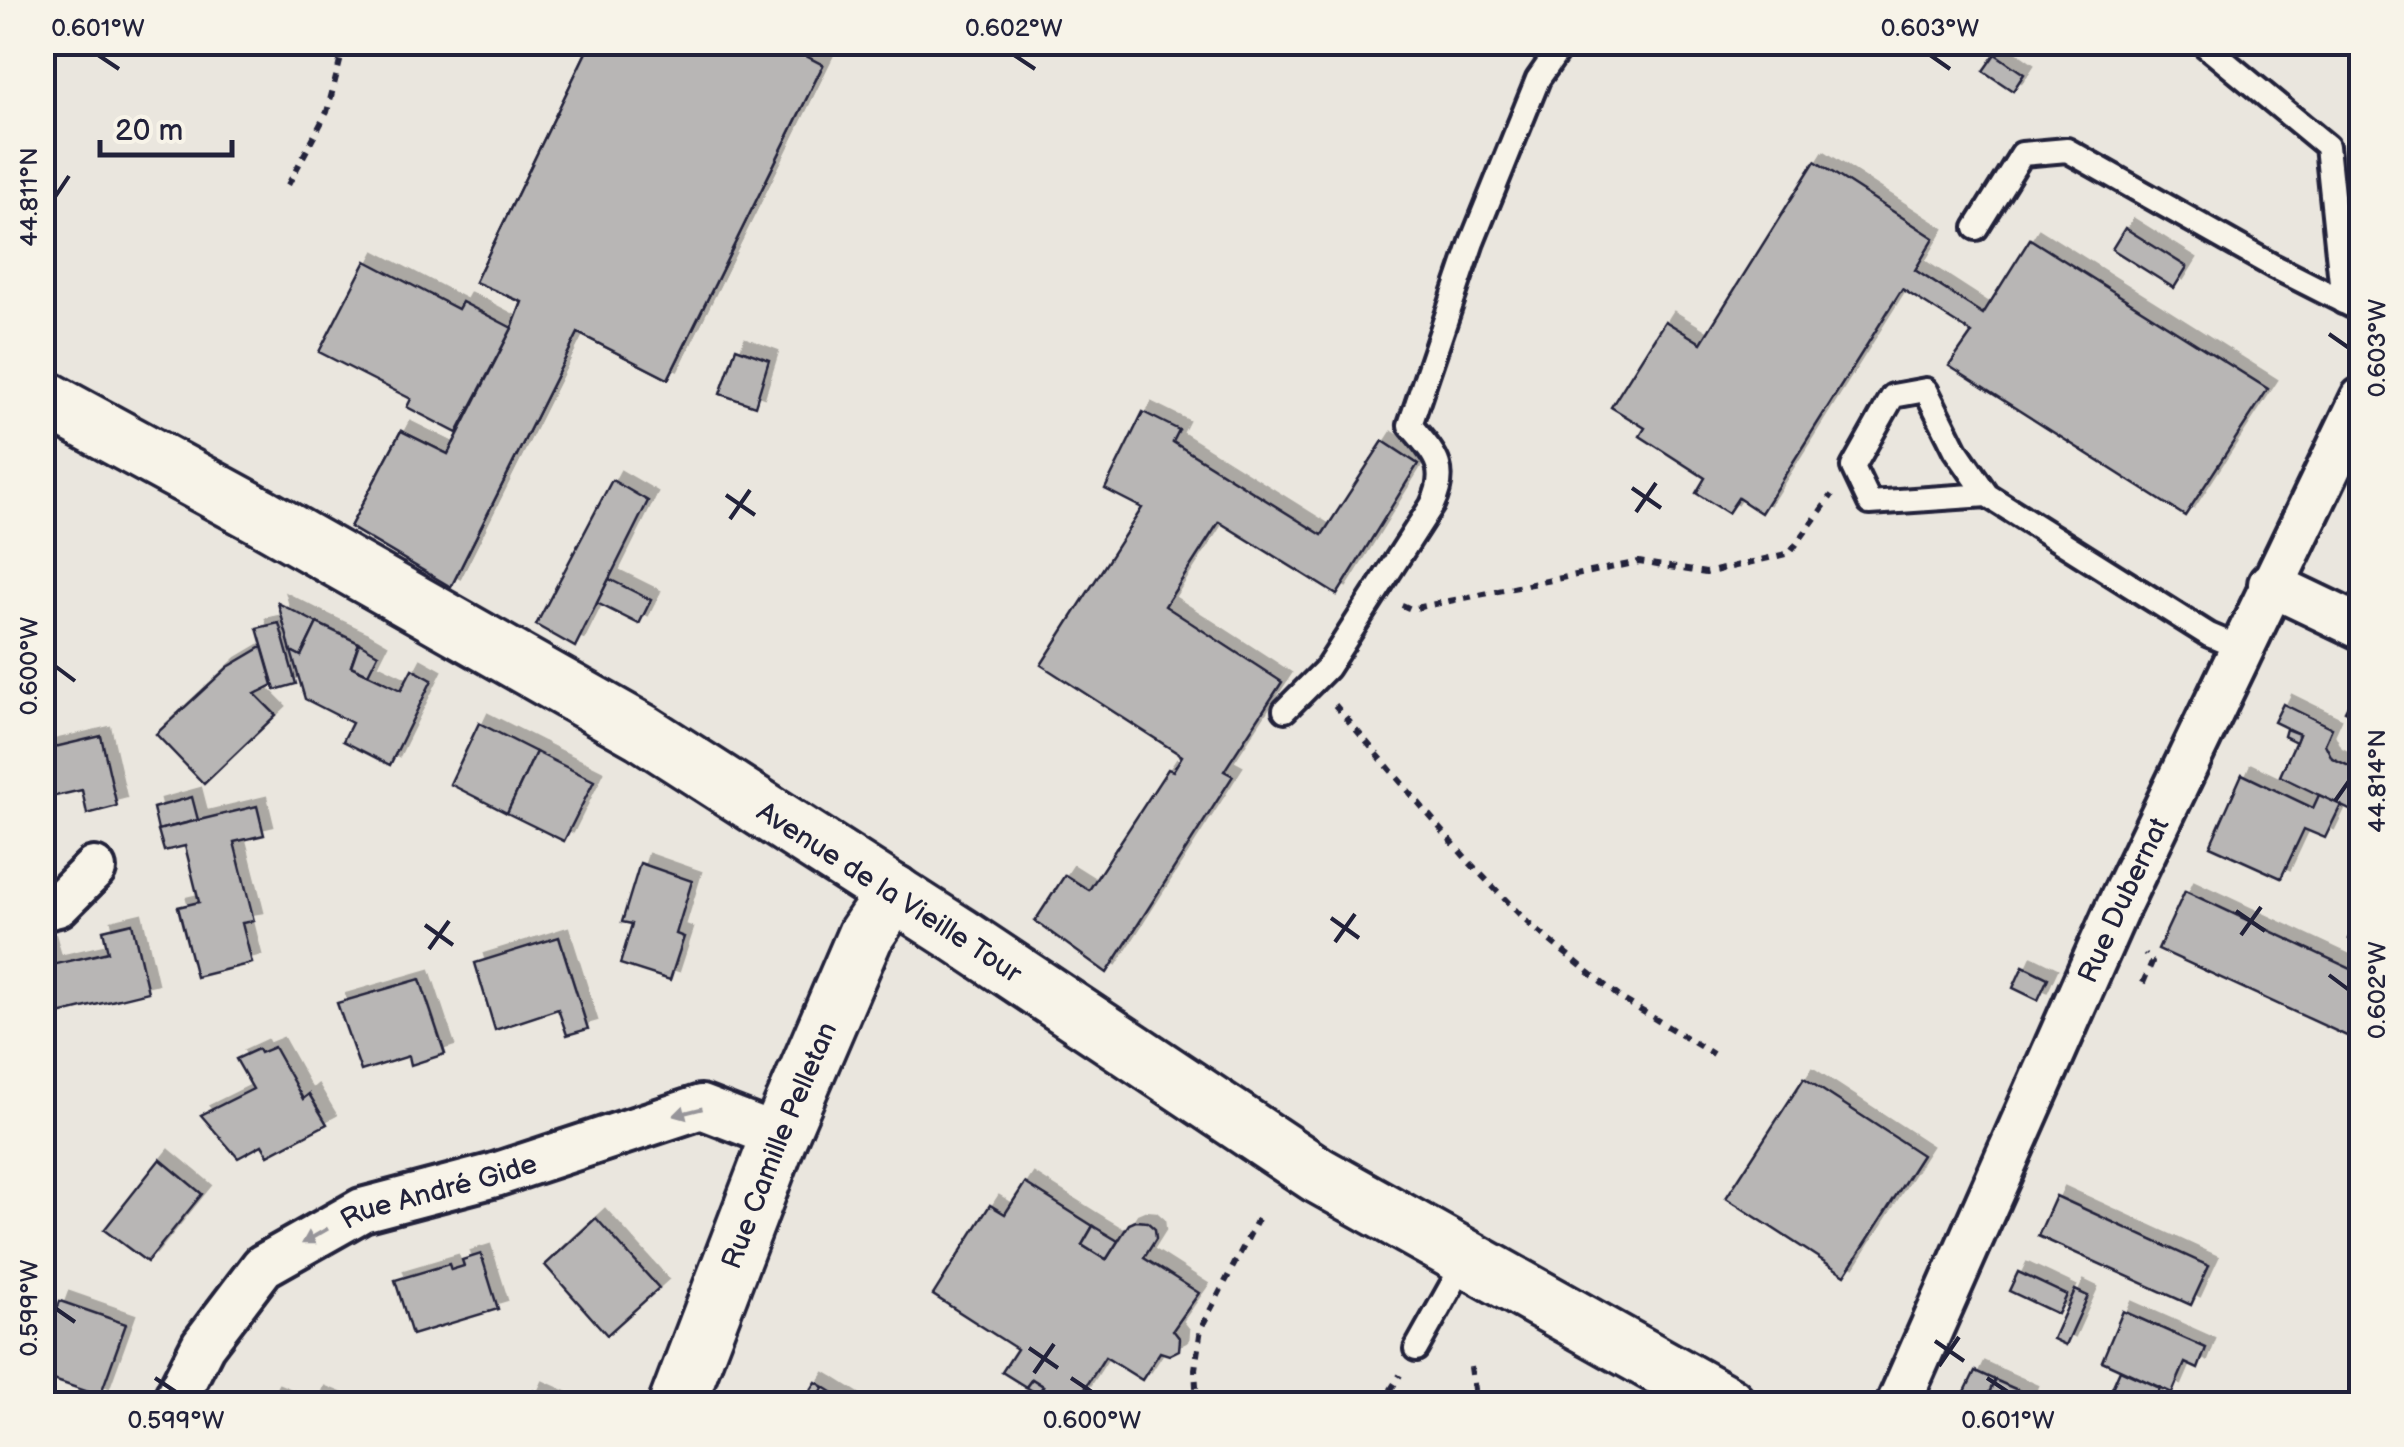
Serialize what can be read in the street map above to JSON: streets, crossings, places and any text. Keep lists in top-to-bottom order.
{
  "streets": {
    "street": [
      "Avenue de la Vieille Tour",
      "Rue Dubernat",
      "Rue Camille Pelletan",
      "Rue André Gide"
    ]
  },
  "crossings": [
    ["Avenue de la Vieille Tour", "Rue Camille Pelletan"],
    ["Rue Camille Pelletan", "Rue André Gide"]
  ],
  "one_way": ["Rue André Gide"],
  "scale_bar": "20 m",
  "coordinates": [
    "0.601°W",
    "0.602°W",
    "0.603°W",
    "44.811°N",
    "0.600°W",
    "44.814°N",
    "0.599°W"
  ]
}
